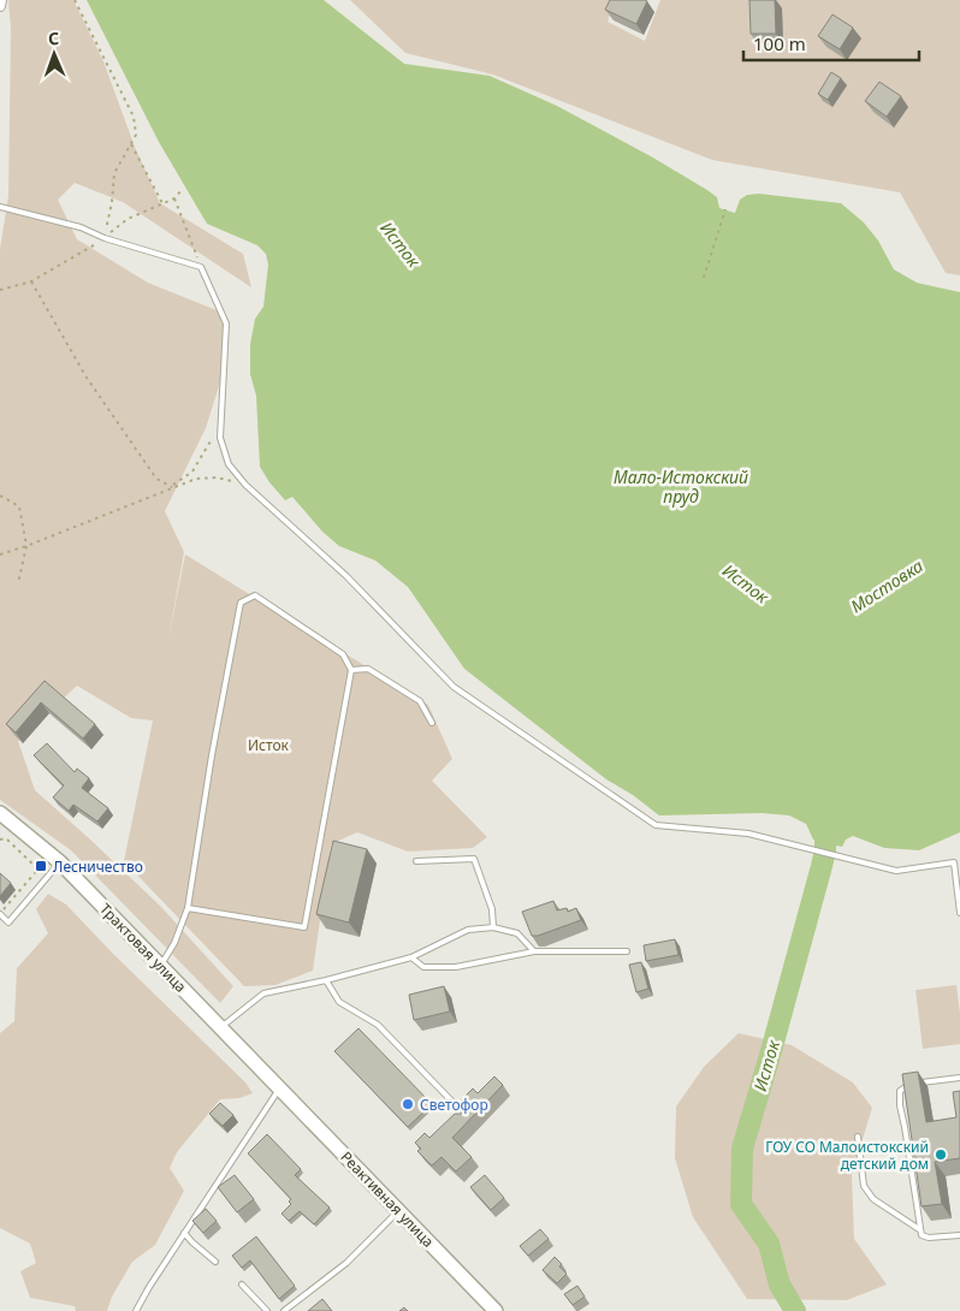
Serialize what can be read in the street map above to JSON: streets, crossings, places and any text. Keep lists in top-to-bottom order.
{
  "streets": {
    "main road": ["Трактовая улица", "Реактивная улица"]
  },
  "crossings": [
    ["Трактовая улица", "Реактивная улица"]
  ],
  "water": ["Исток", "Мало-Истокский пруд", "Мостовка"],
  "parks": ["Исток"],
  "places": {
    "transit": ["Лесничество"],
    "other": ["Светофор", "ГОУ СО Малоистокский детский дом"]
  },
  "scale_bar": "100 m",
  "north": "top"
}
